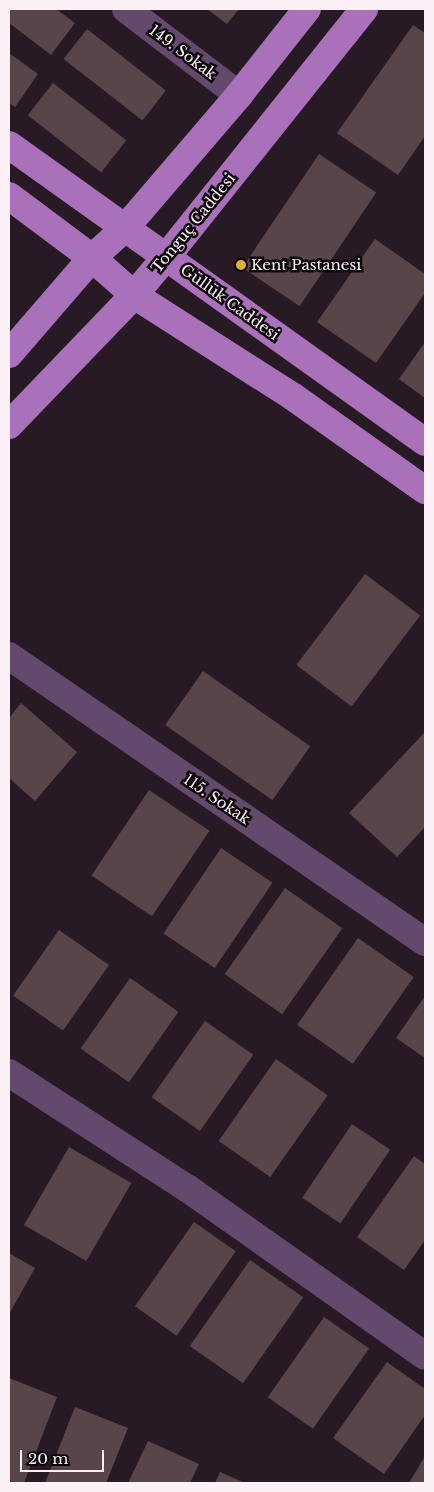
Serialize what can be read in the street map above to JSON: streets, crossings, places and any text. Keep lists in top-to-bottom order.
{
  "streets": {
    "main road": ["Tonguç Caddesi", "Güllük Caddesi"],
    "street": ["149. Sokak", "115. Sokak"]
  },
  "crossings": [
    ["Tonguç Caddesi", "Güllük Caddesi"]
  ],
  "places": ["Kent Pastanesi"],
  "scale_bar": "20 m"
}
